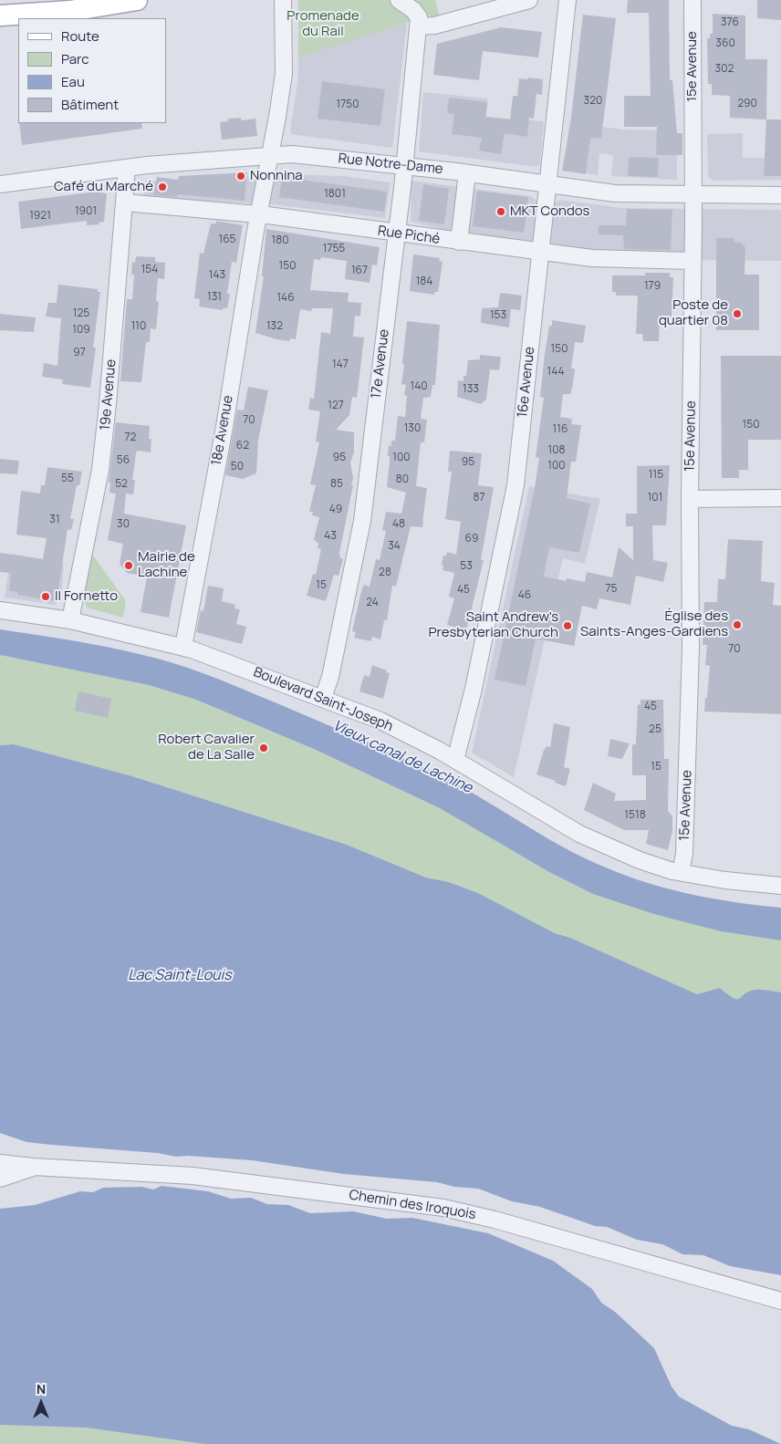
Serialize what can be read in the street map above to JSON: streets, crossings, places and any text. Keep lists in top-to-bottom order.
{
  "streets": {
    "street": [
      "15e Avenue",
      "Rue Notre-Dame",
      "Rue Piché",
      "17e Avenue",
      "16e Avenue",
      "19e Avenue",
      "18e Avenue",
      "Boulevard Saint-Joseph",
      "Chemin des Iroquois"
    ]
  },
  "crossings": [
    ["15e Avenue", "Rue Notre-Dame"],
    ["15e Avenue", "Rue Piché"],
    ["15e Avenue", "Boulevard Saint-Joseph"],
    ["Rue Notre-Dame", "17e Avenue"],
    ["Rue Notre-Dame", "16e Avenue"],
    ["Rue Notre-Dame", "19e Avenue"],
    ["Rue Notre-Dame", "18e Avenue"],
    ["Rue Piché", "17e Avenue"],
    ["Rue Piché", "16e Avenue"],
    ["Rue Piché", "19e Avenue"],
    ["Rue Piché", "18e Avenue"],
    ["17e Avenue", "Boulevard Saint-Joseph"],
    ["16e Avenue", "Boulevard Saint-Joseph"],
    ["19e Avenue", "Boulevard Saint-Joseph"],
    ["18e Avenue", "Boulevard Saint-Joseph"]
  ],
  "water": ["Vieux canal de Lachine", "Lac Saint-Louis"],
  "parks": ["Promenade du Rail"],
  "places": [
    "Nonnina",
    "Café du Marché",
    "MKT Condos",
    "Poste de quartier 08",
    "Mairie de Lachine",
    "Il Fornetto",
    "Église des Saints-Anges-Gardiens",
    "Saint Andrew's Presbyterian Church",
    "Robert Cavalier de La Salle"
  ],
  "house_numbers": [
    "376",
    "360",
    "302",
    "320",
    "290",
    "1750",
    "1801",
    "1901",
    "1921",
    "165",
    "180",
    "1755",
    "150",
    "154",
    "167",
    "143",
    "184",
    "179",
    "131",
    "146",
    "125",
    "153",
    "110",
    "132",
    "109",
    "150",
    "97",
    "147",
    "144",
    "140",
    "133",
    "127",
    "70",
    "150",
    "130",
    "116",
    "72",
    "62",
    "108",
    "95",
    "100",
    "56",
    "95",
    "100",
    "50",
    "115",
    "55",
    "80",
    "52",
    "85",
    "87",
    "101",
    "49",
    "31",
    "30",
    "48",
    "43",
    "69",
    "34",
    "53",
    "28",
    "15",
    "75",
    "45",
    "46",
    "24",
    "70",
    "45",
    "25",
    "15",
    "1518"
  ],
  "legend": [
    "Route",
    "Parc",
    "Eau",
    "Bâtiment"
  ],
  "north": "top"
}
